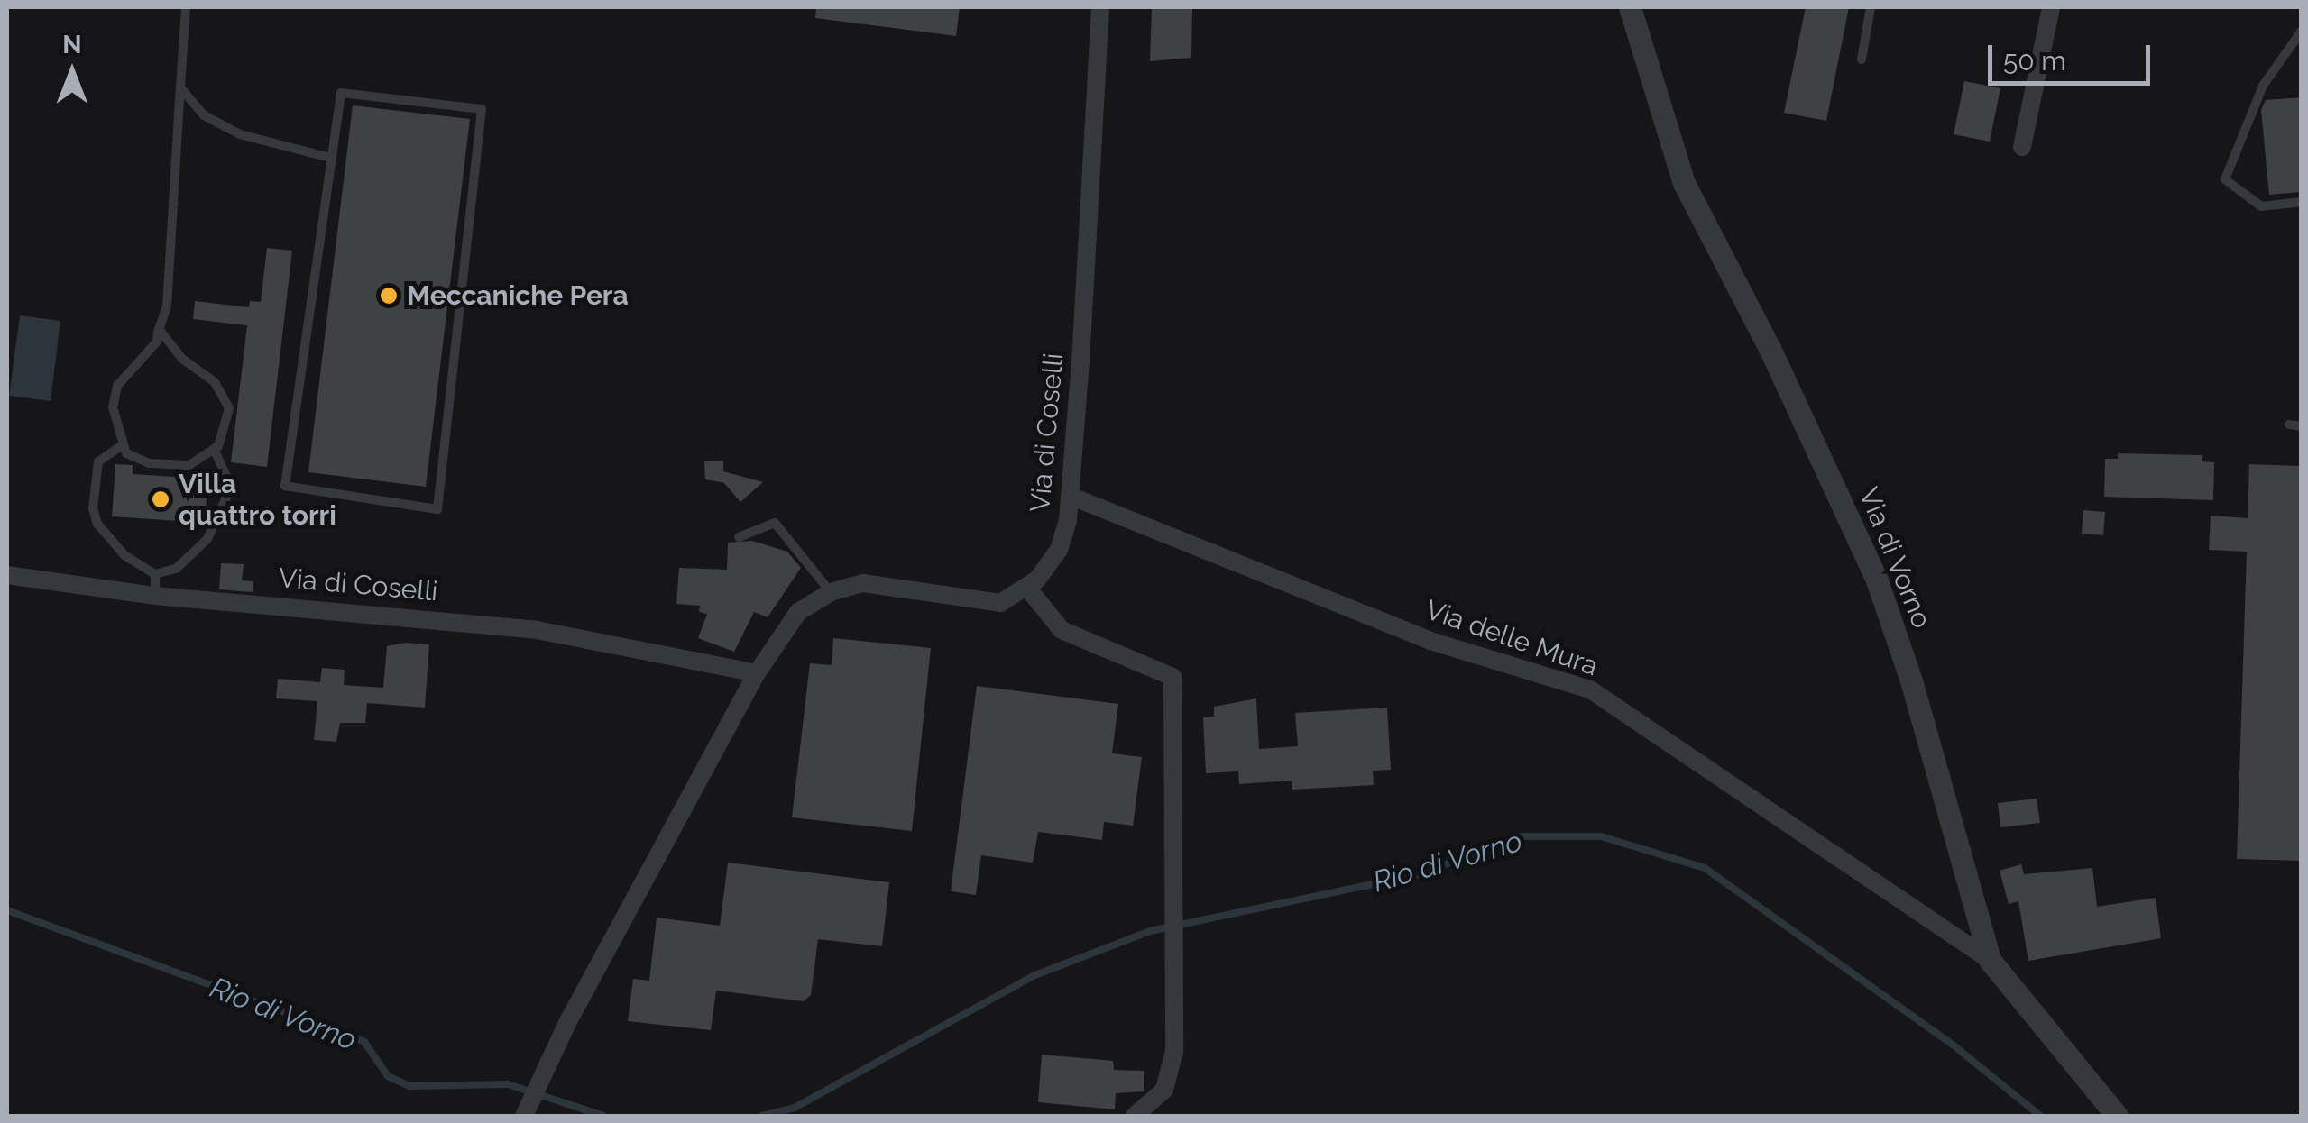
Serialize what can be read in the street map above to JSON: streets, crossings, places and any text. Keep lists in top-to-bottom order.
{
  "streets": {
    "street": ["Via di Coselli", "Via di Vorno", "Via delle Mura"]
  },
  "crossings": [
    ["Via di Coselli", "Via delle Mura"],
    ["Via di Vorno", "Via delle Mura"]
  ],
  "water": ["Rio di Vorno"],
  "places": ["Meccaniche Pera", "Villa quattro torri"],
  "scale_bar": "50 m",
  "north": "top"
}
